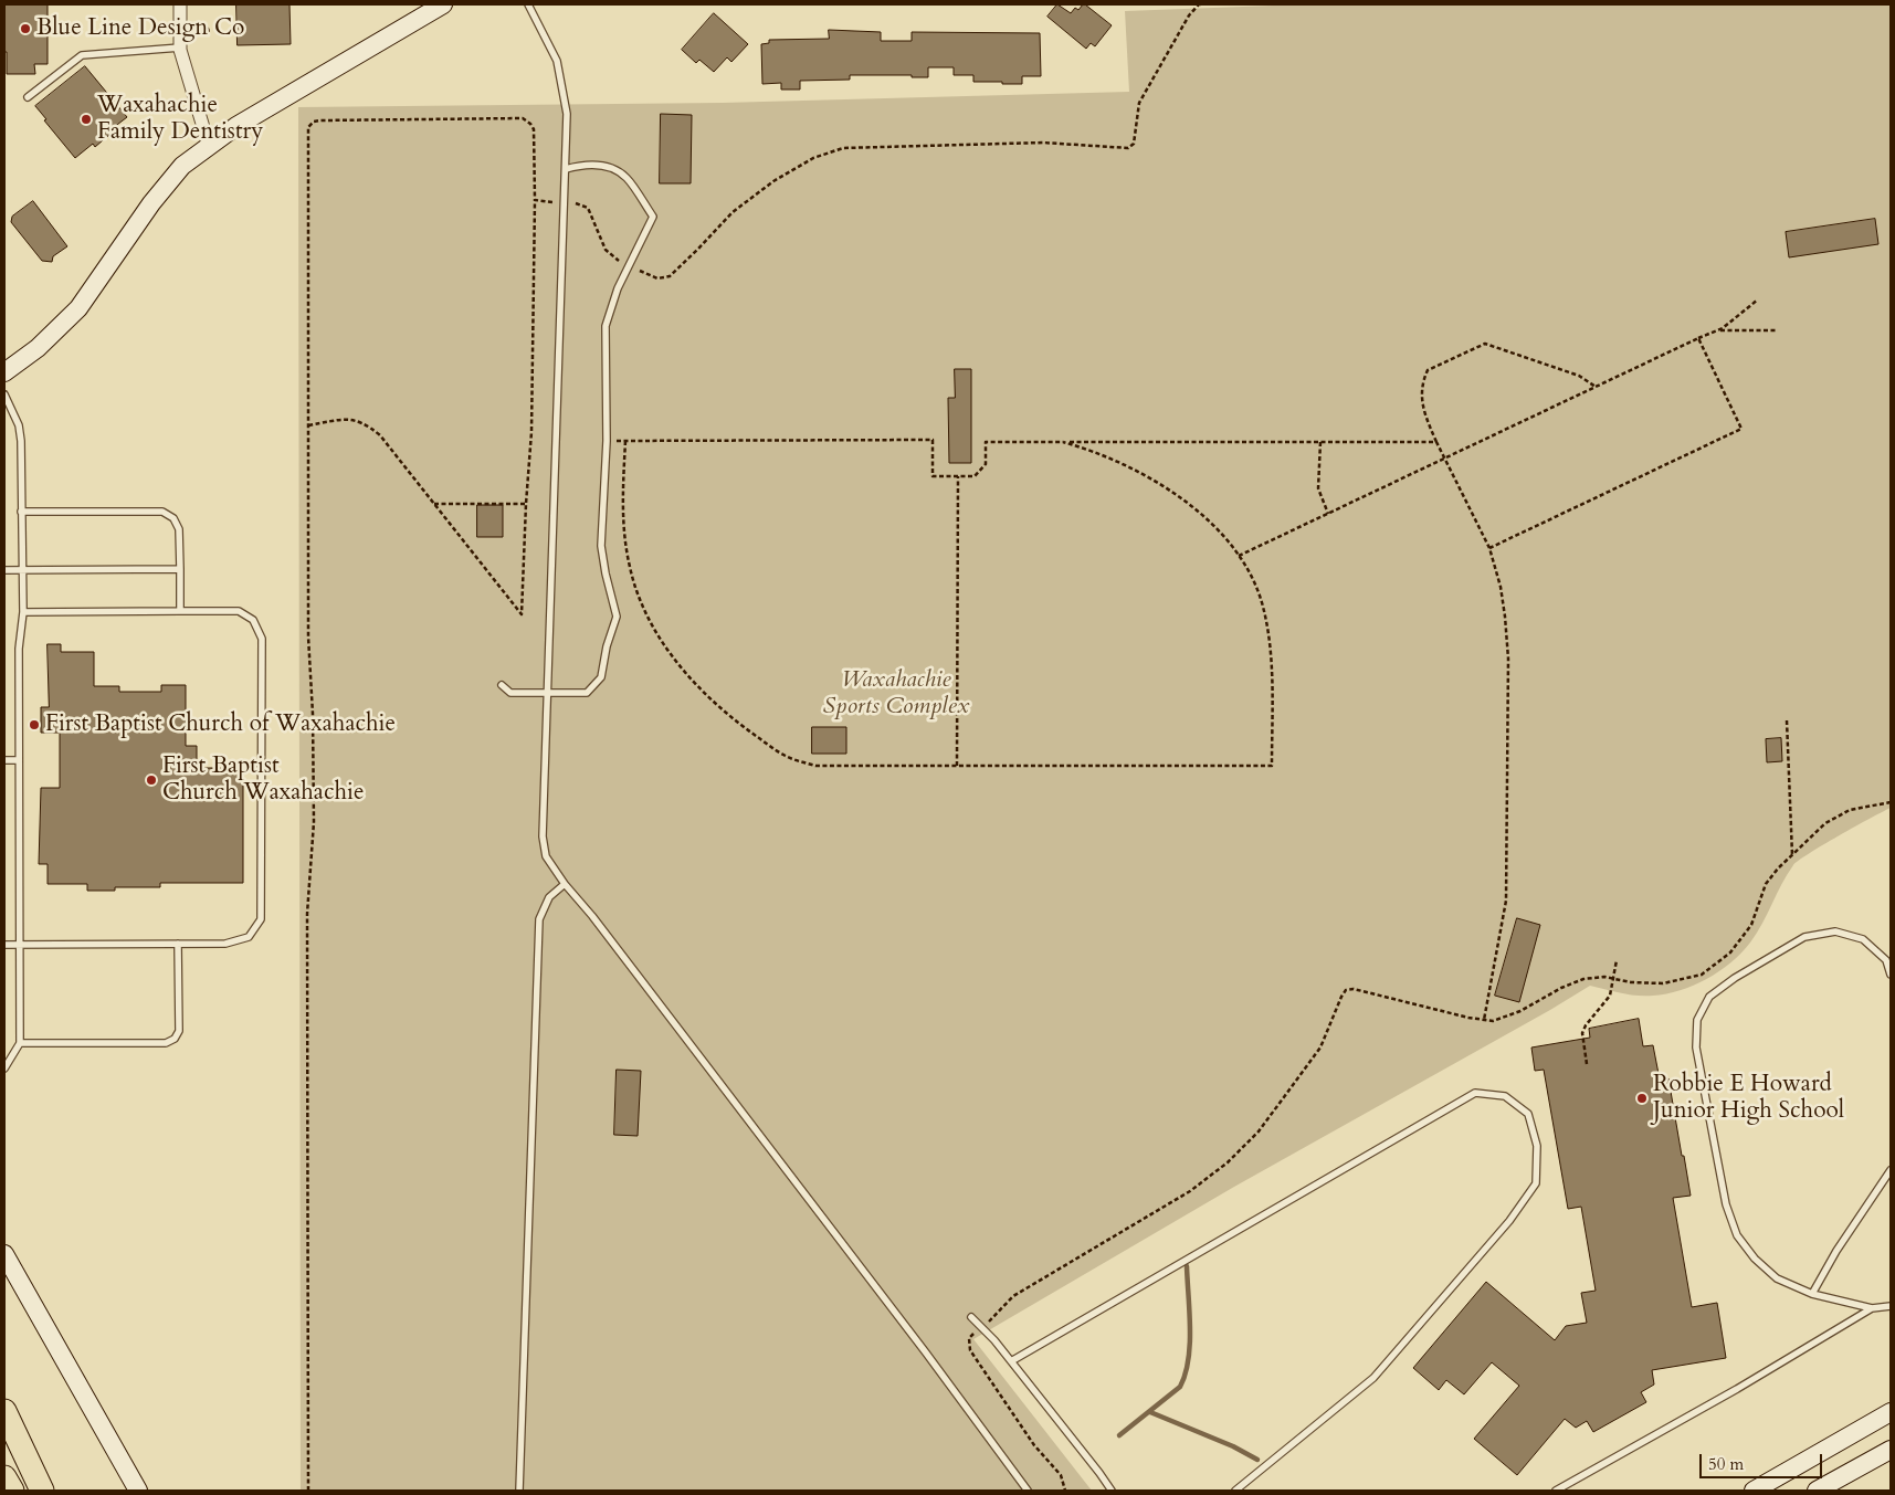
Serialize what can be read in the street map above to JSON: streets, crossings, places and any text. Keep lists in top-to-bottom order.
{
  "parks": ["Waxahachie Sports Complex"],
  "places": [
    "Blue Line Design Co",
    "Waxahachie Family Dentistry",
    "First Baptist Church of Waxahachie",
    "First Baptist Church Waxahachie",
    "Robbie E Howard Junior High School"
  ],
  "scale_bar": "50 m"
}
